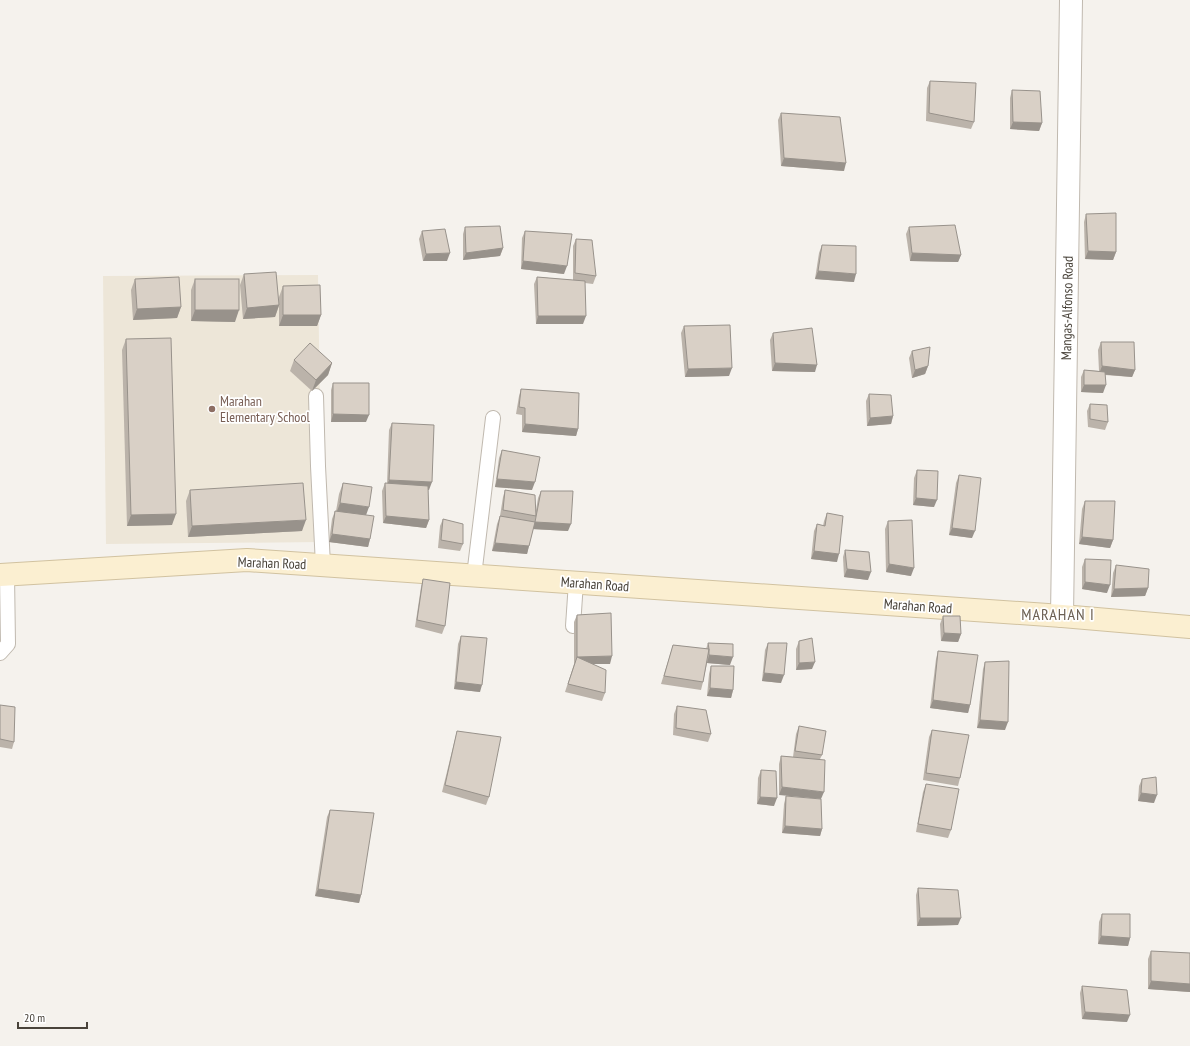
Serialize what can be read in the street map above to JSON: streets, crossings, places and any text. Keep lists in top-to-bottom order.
{
  "streets": {
    "main road": ["Marahan Road"],
    "street": ["Mangas-Alfonso Road"]
  },
  "crossings": [
    ["Mangas-Alfonso Road", "Marahan Road"]
  ],
  "districts": ["MARAHAN I"],
  "places": ["Marahan Elementary School"],
  "scale_bar": "20 m"
}
